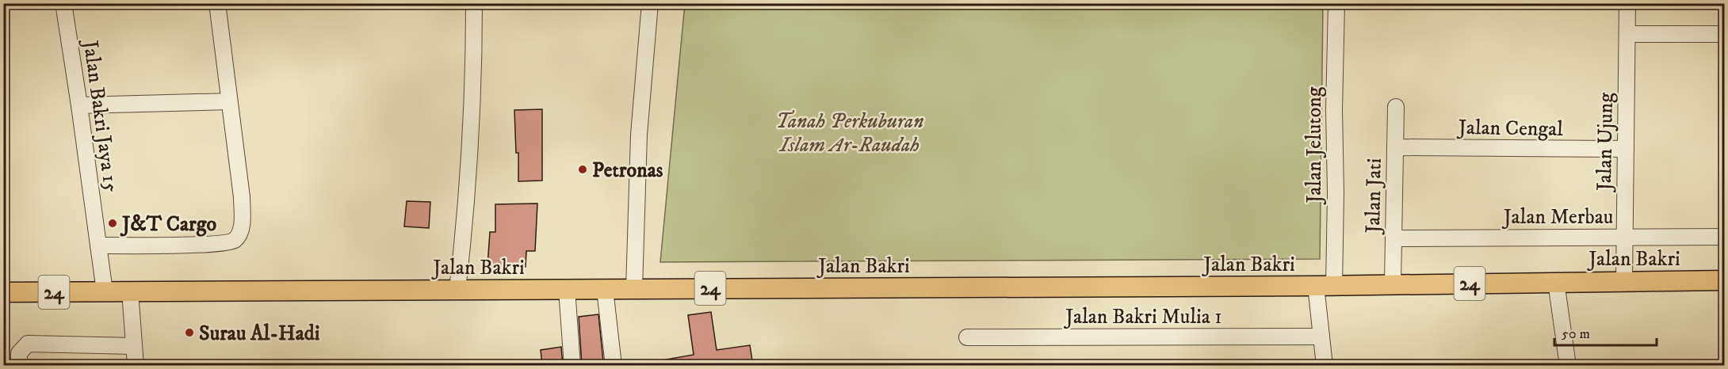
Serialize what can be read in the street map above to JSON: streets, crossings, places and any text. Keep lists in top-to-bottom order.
{
  "streets": {
    "main road": ["Jalan Bakri", "24"],
    "street": [
      "Jalan Bakri Jaya 15",
      "Jalan Cengal",
      "Jalan Ujung",
      "Jalan Jelutong",
      "Jalan Jati",
      "Jalan Merbau",
      "Jalan Bakri Mulia 1"
    ]
  },
  "crossings": [
    ["Jalan Bakri Jaya 15", "Jalan Bakri"],
    ["Jalan Cengal", "Jalan Ujung"],
    ["Jalan Cengal", "Jalan Jati"],
    ["Jalan Ujung", "Jalan Merbau"],
    ["Jalan Ujung", "Jalan Bakri"],
    ["Jalan Jelutong", "Jalan Bakri"],
    ["Jalan Jelutong", "Jalan Bakri Mulia 1"],
    ["Jalan Jati", "Jalan Merbau"],
    ["Jalan Jati", "Jalan Bakri"]
  ],
  "parks": ["Tanah Perkuburan Islam Ar-Raudah"],
  "places": ["Petronas", "J&T Cargo", "Surau Al-Hadi"],
  "scale_bar": "50 m"
}
